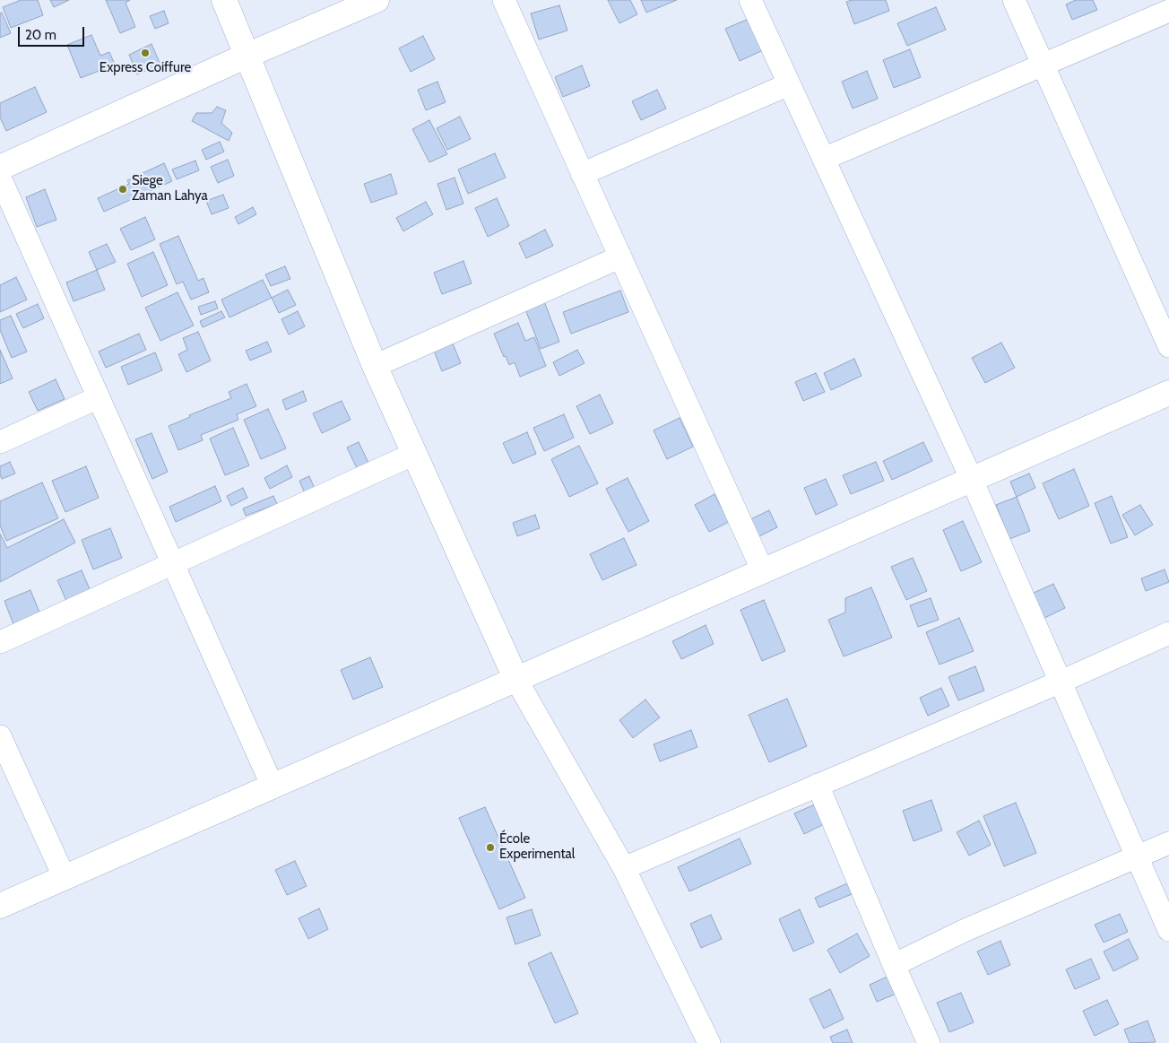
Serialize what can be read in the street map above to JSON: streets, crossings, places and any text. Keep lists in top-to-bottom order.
{
  "places": ["Express Coiffure", "Siege Zaman Lahya", "École Experimental"],
  "scale_bar": "20 m"
}
